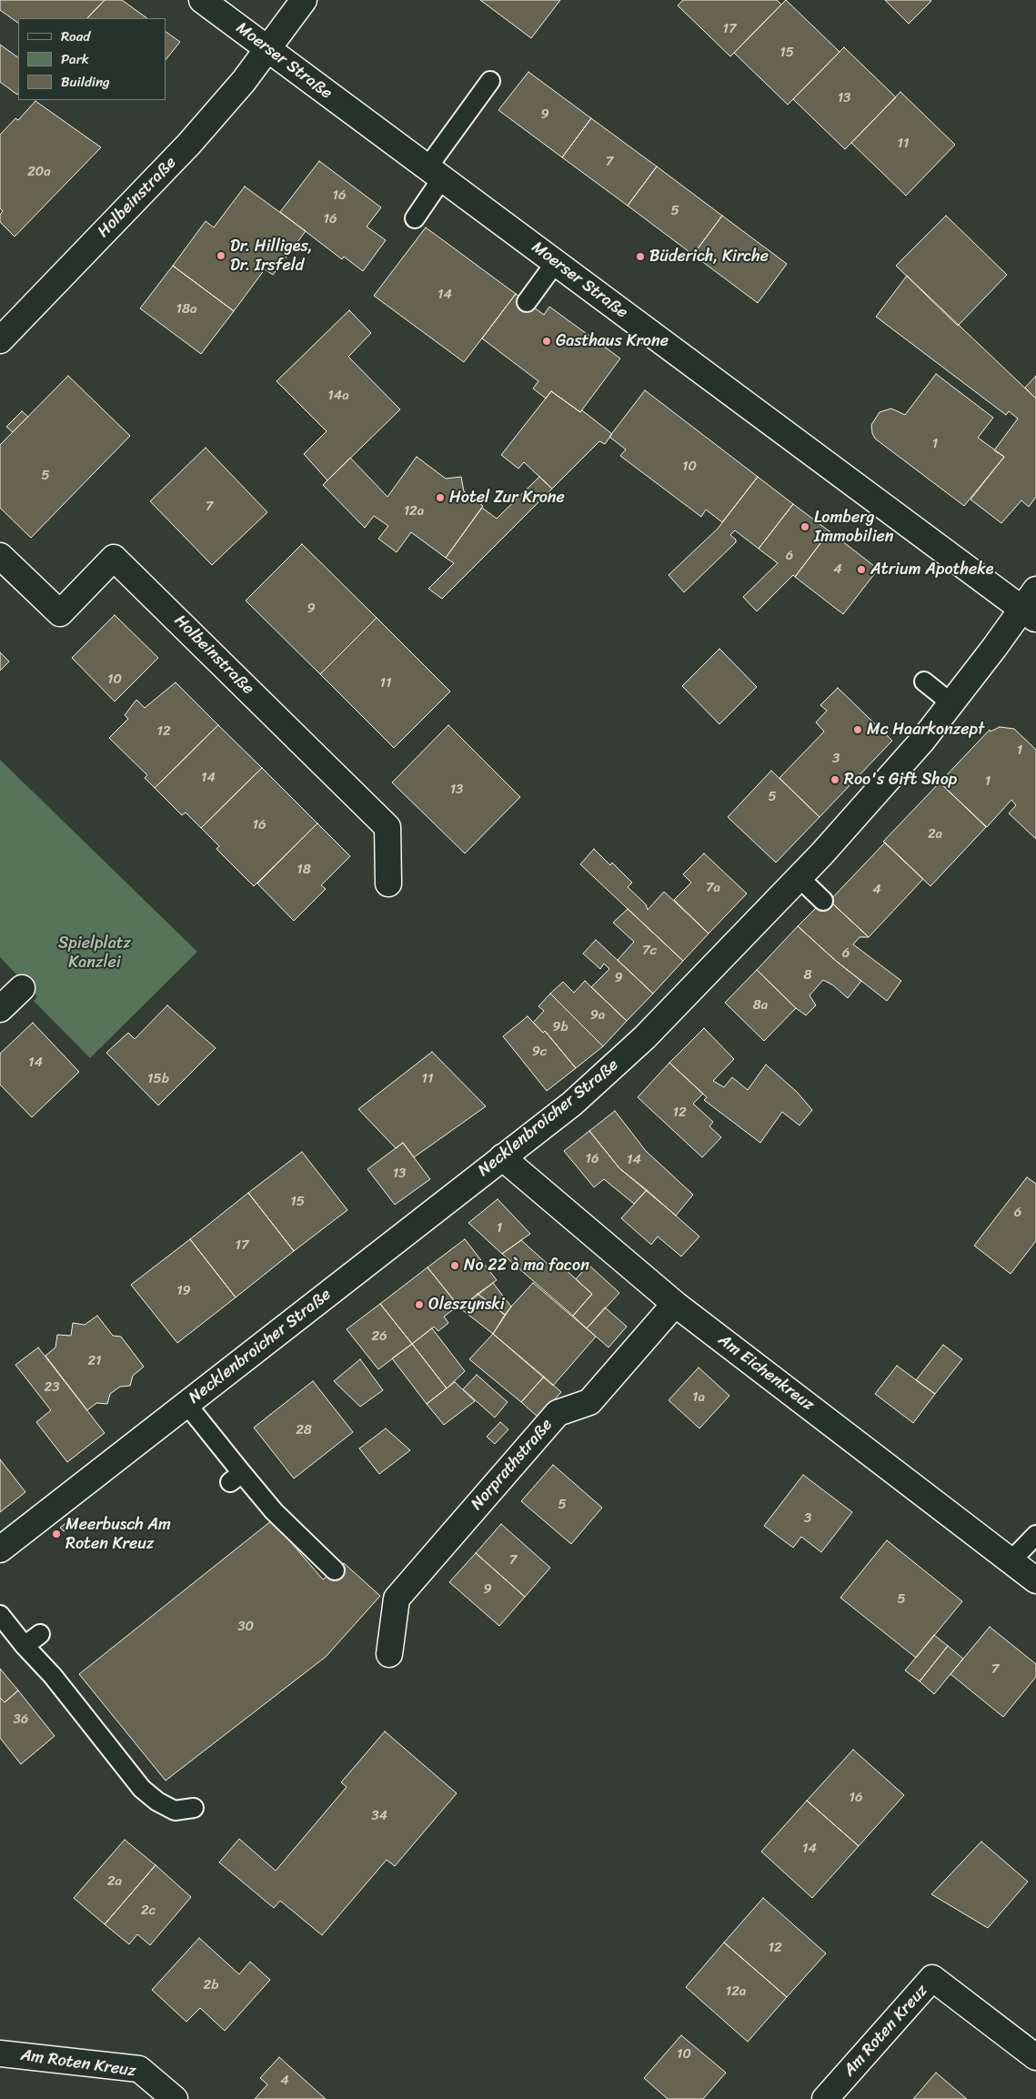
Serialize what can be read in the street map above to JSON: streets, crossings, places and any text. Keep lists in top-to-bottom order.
{
  "streets": {
    "street": [
      "Moerser Straße",
      "Holbeinstraße",
      "Necklenbroicher Straße",
      "Am Eichenkreuz",
      "Norprathstraße",
      "Am Roten Kreuz"
    ]
  },
  "crossings": [
    ["Moerser Straße", "Holbeinstraße"],
    ["Moerser Straße", "Necklenbroicher Straße"],
    ["Necklenbroicher Straße", "Am Eichenkreuz"],
    ["Am Eichenkreuz", "Norprathstraße"]
  ],
  "parks": ["Spielplatz Kanzlei"],
  "places": [
    "Dr. Hilliges, Dr. Irsfeld",
    "Büderich, Kirche",
    "Gasthaus Krone",
    "Hotel Zur Krone",
    "Lomberg Immobilien",
    "Atrium Apotheke",
    "Mc Haarkonzept",
    "Roo's Gift Shop",
    "No 22 à ma facon",
    "Oleszynski",
    "Meerbusch Am Roten Kreuz"
  ],
  "house_numbers": [
    "17",
    "15",
    "13",
    "9",
    "11",
    "7",
    "20a",
    "16",
    "5",
    "16",
    "14",
    "18a",
    "14a",
    "1",
    "10",
    "5",
    "7",
    "12a",
    "6",
    "4",
    "9",
    "10",
    "11",
    "12",
    "1",
    "3",
    "14",
    "1",
    "13",
    "5",
    "16",
    "2a",
    "18",
    "7a",
    "4",
    "7c",
    "6",
    "8",
    "9",
    "8a",
    "9a",
    "9b",
    "9c",
    "14",
    "15b",
    "11",
    "12",
    "16",
    "14",
    "13",
    "15",
    "6",
    "1",
    "17",
    "19",
    "26",
    "21",
    "23",
    "1a",
    "28",
    "5",
    "3",
    "7",
    "9",
    "5",
    "30",
    "7",
    "36",
    "16",
    "34",
    "14",
    "2a",
    "2c",
    "12",
    "2b",
    "12a",
    "10",
    "4"
  ],
  "legend": ["Road", "Park", "Building"]
}
